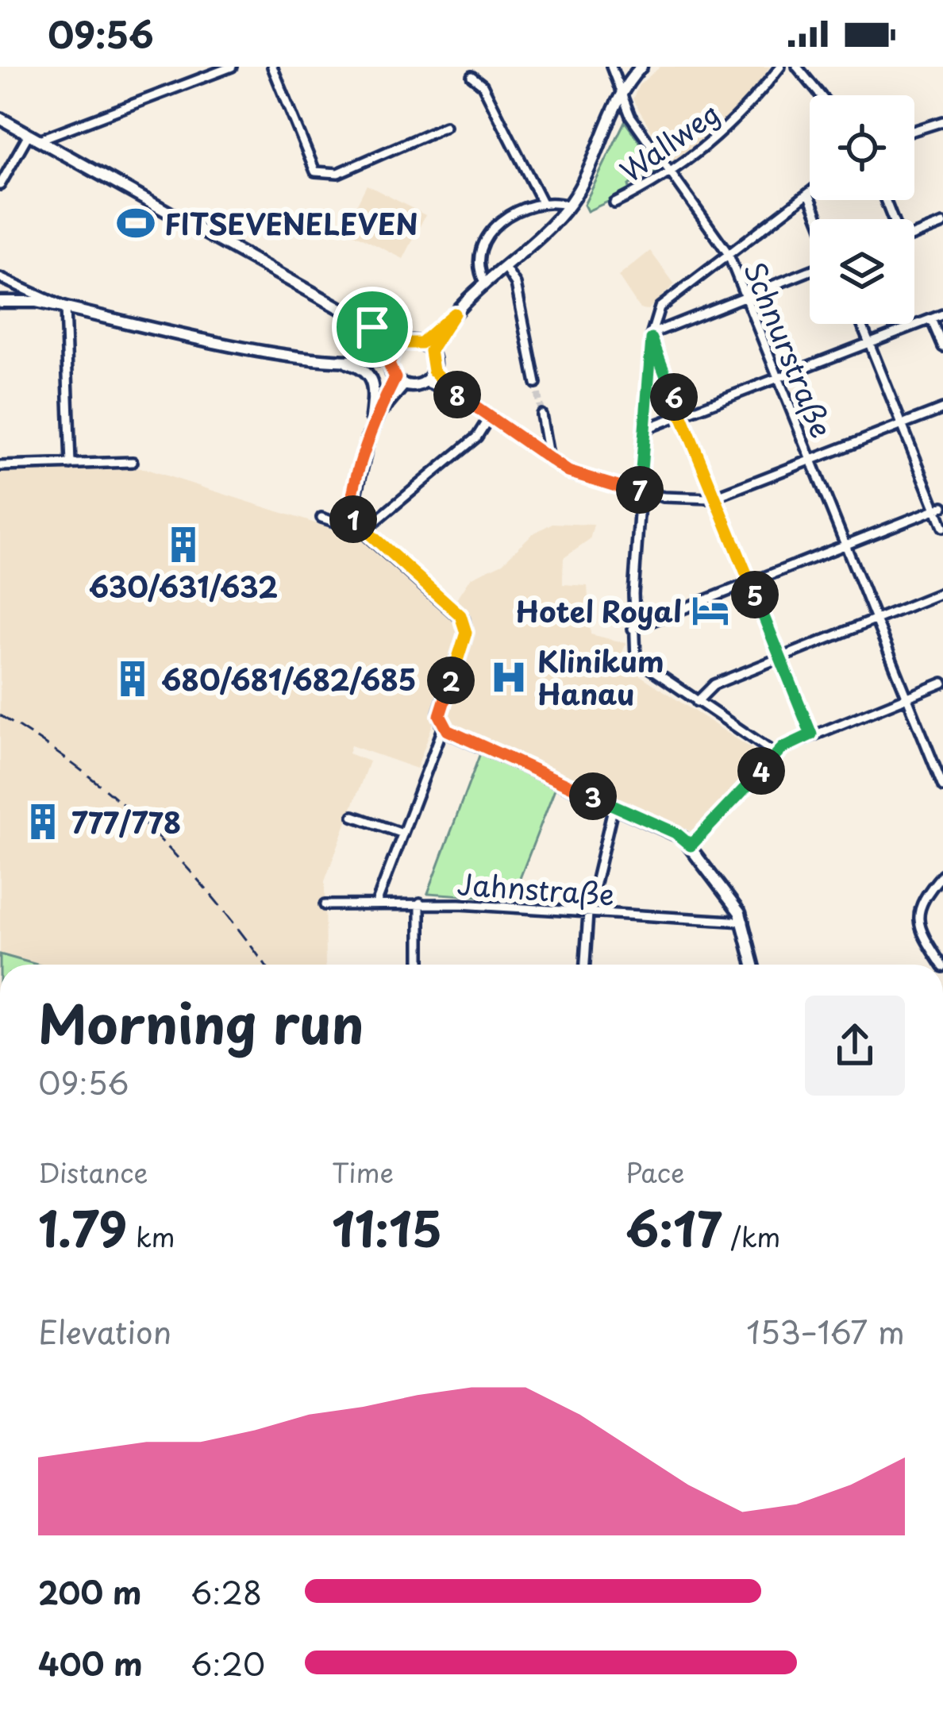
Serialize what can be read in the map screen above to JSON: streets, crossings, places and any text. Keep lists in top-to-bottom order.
{
  "streets": {
    "street": ["Wallweg", "Schnurstraße", "Jahnstraße"]
  },
  "crossings": [
    ["Wallweg", "Schnurstraße"]
  ],
  "places": {
    "sports": ["FITSEVENELEVEN"],
    "building": ["630/631/632", "680/681/682/685", "777/778"],
    "hotel": ["Hotel Royal"],
    "hospital": ["Klinikum Hanau"]
  },
  "page": {
    "status": "09:56",
    "pins": [
      "8",
      "6",
      "7",
      "1",
      "5",
      "2",
      "4",
      "3"
    ],
    "heading": ["Morning run", "09:56"],
    "stats": [
      ["Distance", "1.79 km"],
      ["Time", "11:15"],
      ["Pace", "6:17 /km"]
    ],
    "chart": ["Elevation", "153–167 m"],
    "list": [
      {
        "name": "200 m",
        "note": "6:28"
      },
      {
        "name": "400 m",
        "note": "6:20"
      }
    ]
  }
}
